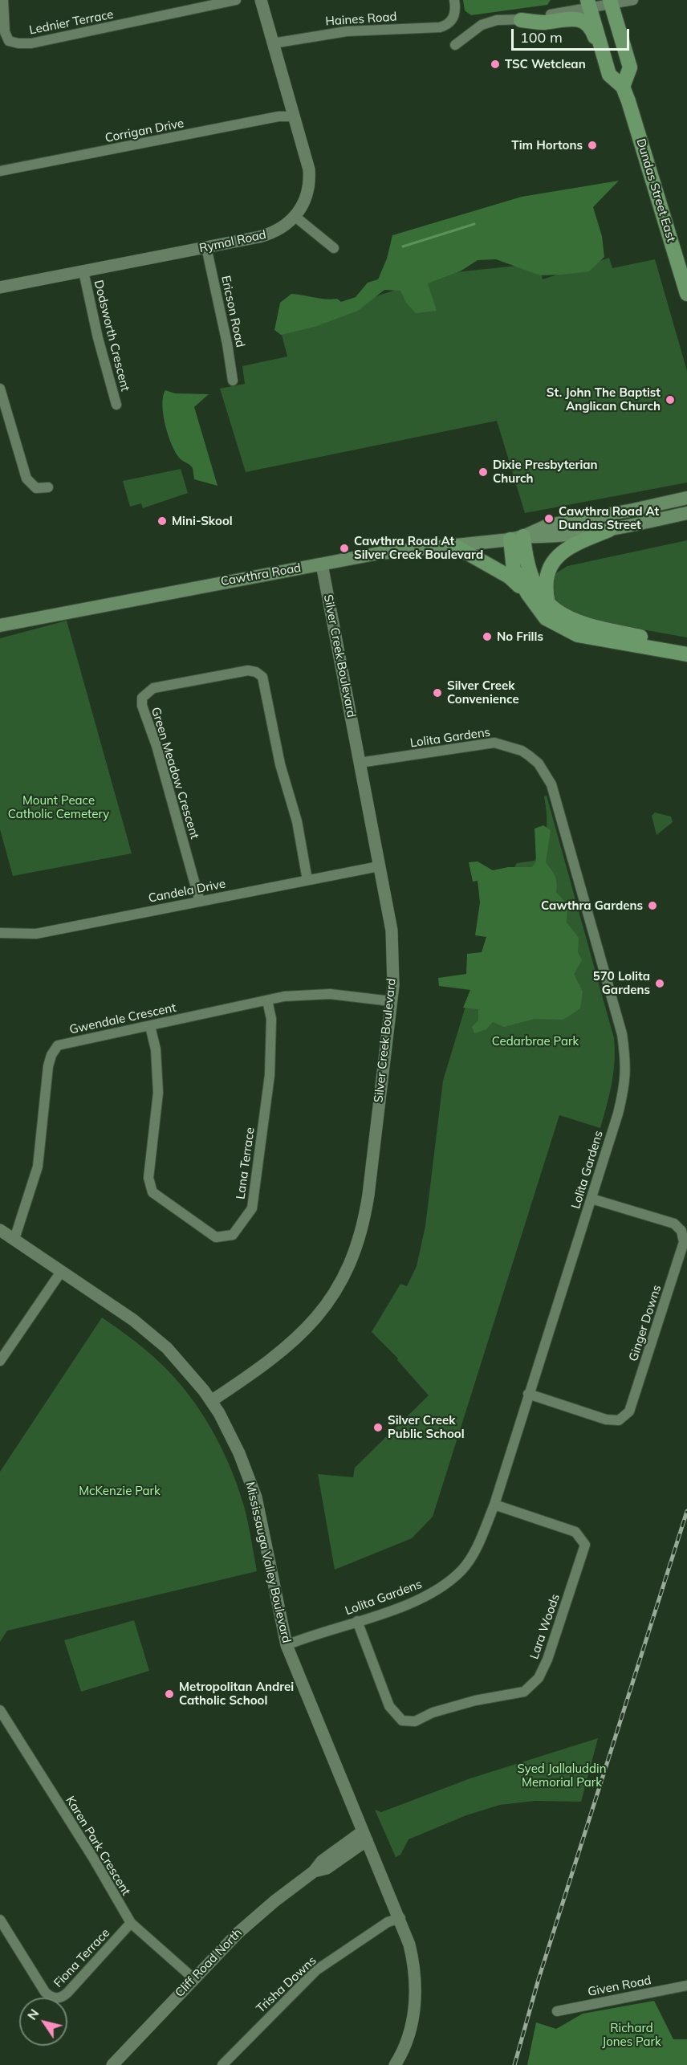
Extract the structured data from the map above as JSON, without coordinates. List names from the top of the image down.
{
  "streets": {
    "main road": ["Dundas Street East", "Cawthra Road"],
    "street": [
      "Haines Road",
      "Lednier Terrace",
      "Corrigan Drive",
      "Rymal Road",
      "Ericson Road",
      "Dodsworth Crescent",
      "Silver Creek Boulevard",
      "Lolita Gardens",
      "Green Meadow Crescent",
      "Candela Drive",
      "Gwendale Crescent",
      "Lana Terrace",
      "Ginger Downs",
      "Mississauga Valley Boulevard",
      "Lara Woods",
      "Karen Park Crescent",
      "Fiona Terrace",
      "Cliff Road North",
      "Trisha Downs",
      "Given Road"
    ]
  },
  "crossings": [
    ["Haines Road", "Rymal Road"],
    ["Corrigan Drive", "Rymal Road"],
    ["Rymal Road", "Ericson Road"],
    ["Rymal Road", "Dodsworth Crescent"],
    ["Cawthra Road", "Silver Creek Boulevard"],
    ["Silver Creek Boulevard", "Lolita Gardens"],
    ["Silver Creek Boulevard", "Candela Drive"],
    ["Silver Creek Boulevard", "Gwendale Crescent"],
    ["Silver Creek Boulevard", "Mississauga Valley Boulevard"],
    ["Lolita Gardens", "Ginger Downs"],
    ["Lolita Gardens", "Mississauga Valley Boulevard"],
    ["Lolita Gardens", "Lara Woods"],
    ["Green Meadow Crescent", "Candela Drive"],
    ["Gwendale Crescent", "Lana Terrace"],
    ["Gwendale Crescent", "Mississauga Valley Boulevard"],
    ["Mississauga Valley Boulevard", "Cliff Road North"],
    ["Mississauga Valley Boulevard", "Trisha Downs"],
    ["Karen Park Crescent", "Fiona Terrace"],
    ["Karen Park Crescent", "Cliff Road North"]
  ],
  "parks": [
    "Mount Peace Catholic Cemetery",
    "Cedarbrae Park",
    "McKenzie Park",
    "Syed Jallaluddin Memorial Park",
    "Richard Jones Park"
  ],
  "places": [
    "TSC Wetclean",
    "Tim Hortons",
    "St. John The Baptist Anglican Church",
    "Dixie Presbyterian Church",
    "Cawthra Road At Dundas Street",
    "Mini-Skool",
    "Cawthra Road At Silver Creek Boulevard",
    "No Frills",
    "Silver Creek Convenience",
    "Cawthra Gardens",
    "570 Lolita Gardens",
    "Silver Creek Public School",
    "Metropolitan Andrei Catholic School"
  ],
  "scale_bar": "100 m",
  "north": "top left"
}
